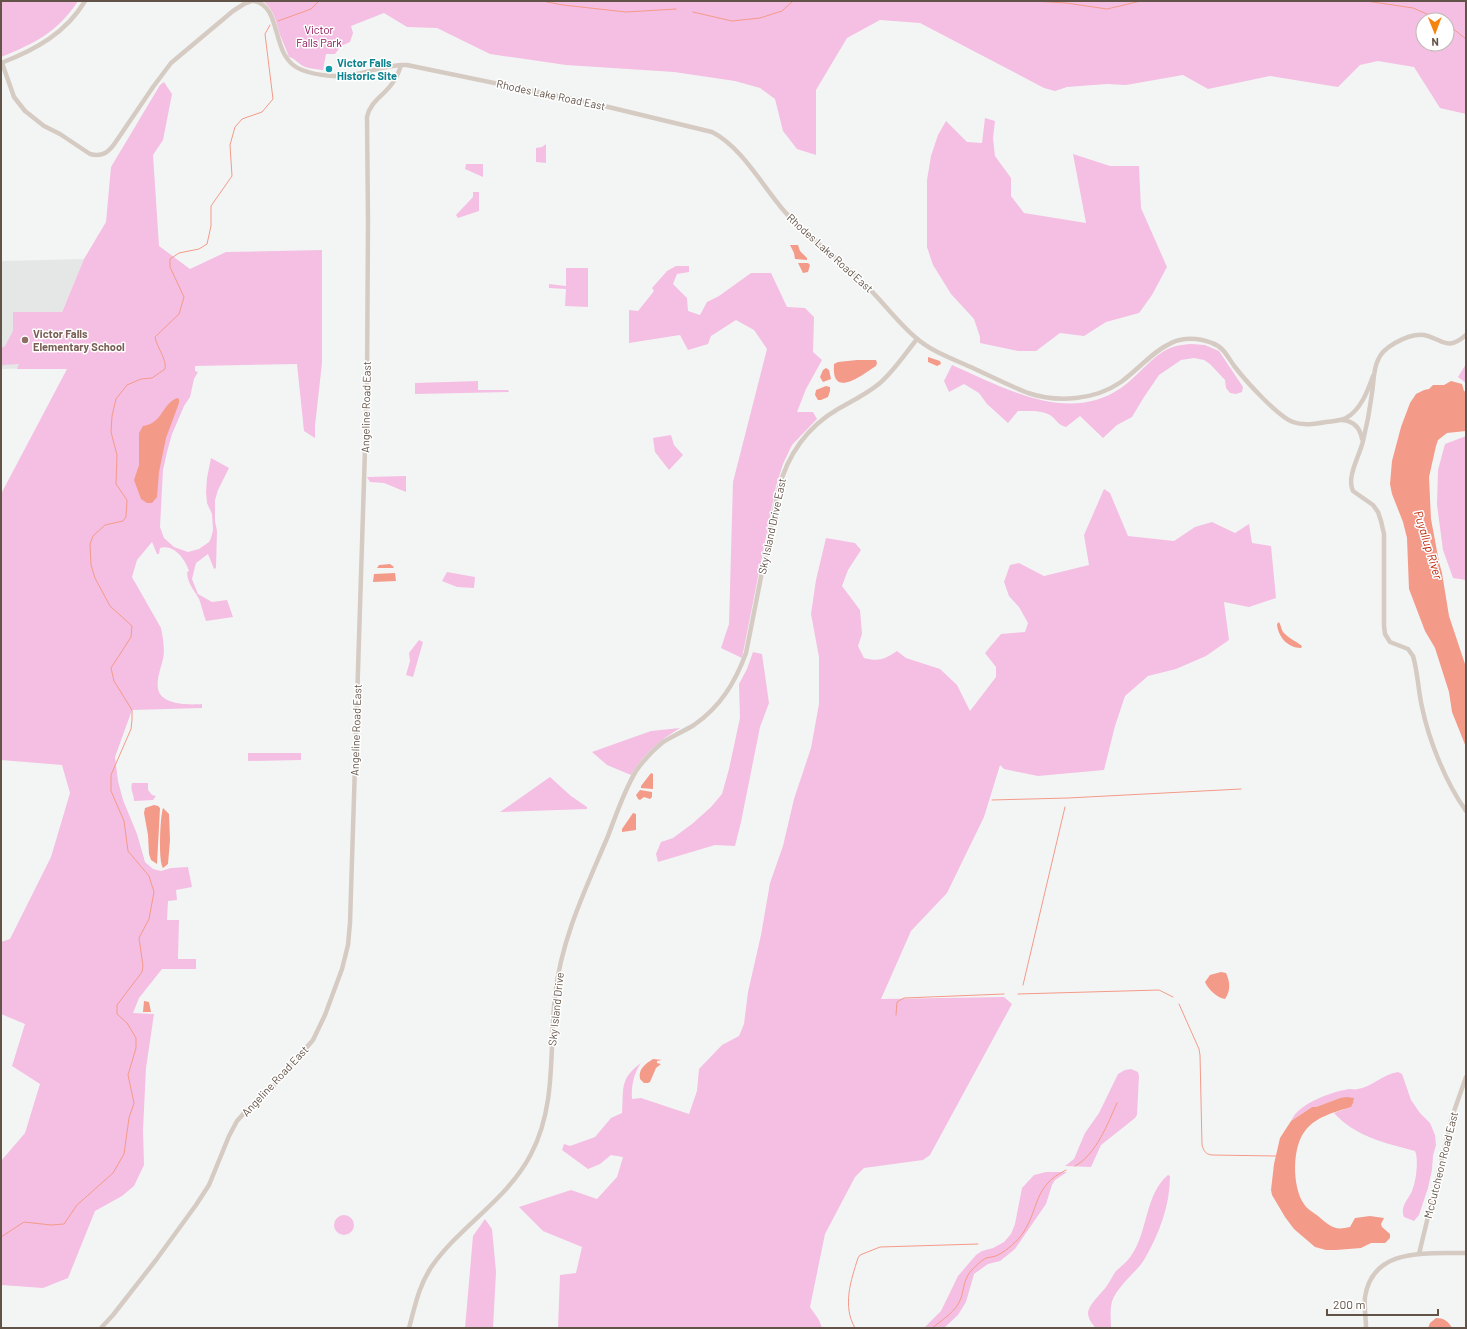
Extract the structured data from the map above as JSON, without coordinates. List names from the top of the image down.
{
  "streets": {
    "street": [
      "Rhodes Lake Road East",
      "Angeline Road East",
      "Sky Island Drive East",
      "Sky Island Drive",
      "McCutcheon Road East"
    ]
  },
  "crossings": [
    ["Rhodes Lake Road East", "Angeline Road East"],
    ["Rhodes Lake Road East", "Sky Island Drive East"],
    ["Sky Island Drive East", "Sky Island Drive"]
  ],
  "water": ["Puyallup River"],
  "parks": ["Victor Falls Park"],
  "places": ["Victor Falls Historic Site", "Victor Falls Elementary School"],
  "scale_bar": "200 m",
  "north": "bottom"
}
